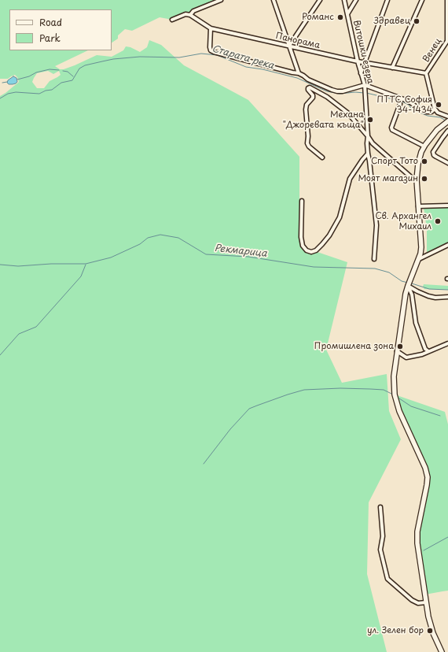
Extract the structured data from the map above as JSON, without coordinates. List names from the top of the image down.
{
  "streets": {
    "street": ["Панорама", "Венец", "Витошки езера"]
  },
  "crossings": [
    ["Панорама", "Венец"],
    ["Панорама", "Витошки езера"]
  ],
  "water": ["Старата река", "Рекмарица"],
  "places": [
    "Романс",
    "Здравец",
    "ПТТС София 34-1434",
    "Механа \"Джоревата къща\"",
    "Спорт Тото",
    "Моят магазин",
    "Св. Архангел Михаил",
    "Промишлена зона",
    "ул. Зелен бор"
  ],
  "legend": ["Road", "Park"]
}
